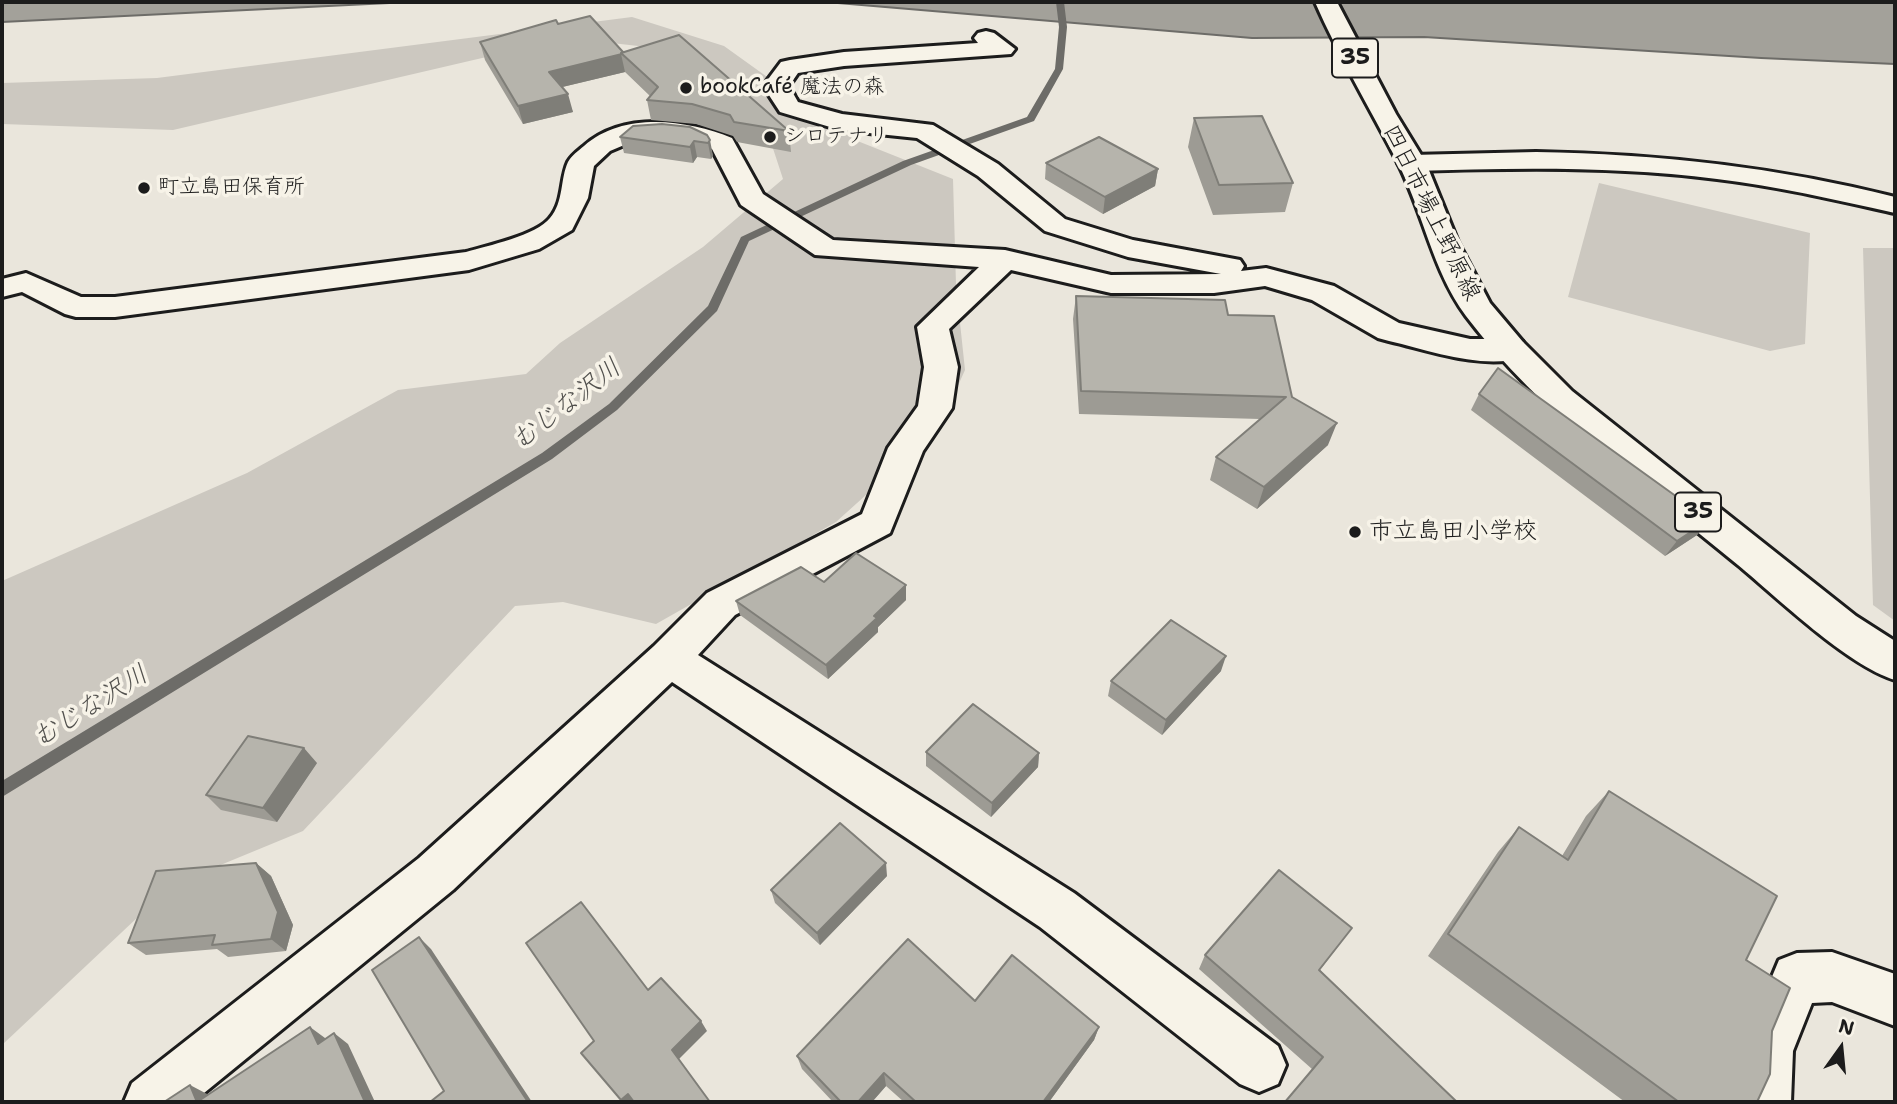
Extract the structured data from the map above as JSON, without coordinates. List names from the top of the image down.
{
  "streets": {
    "street": ["35", "四日市場上野原線"]
  },
  "water": ["むじな沢川"],
  "places": [
    "bookCafé 魔法の森",
    "シロテナリ",
    "町立島田保育所",
    "市立島田小学校"
  ],
  "north": "top"
}
